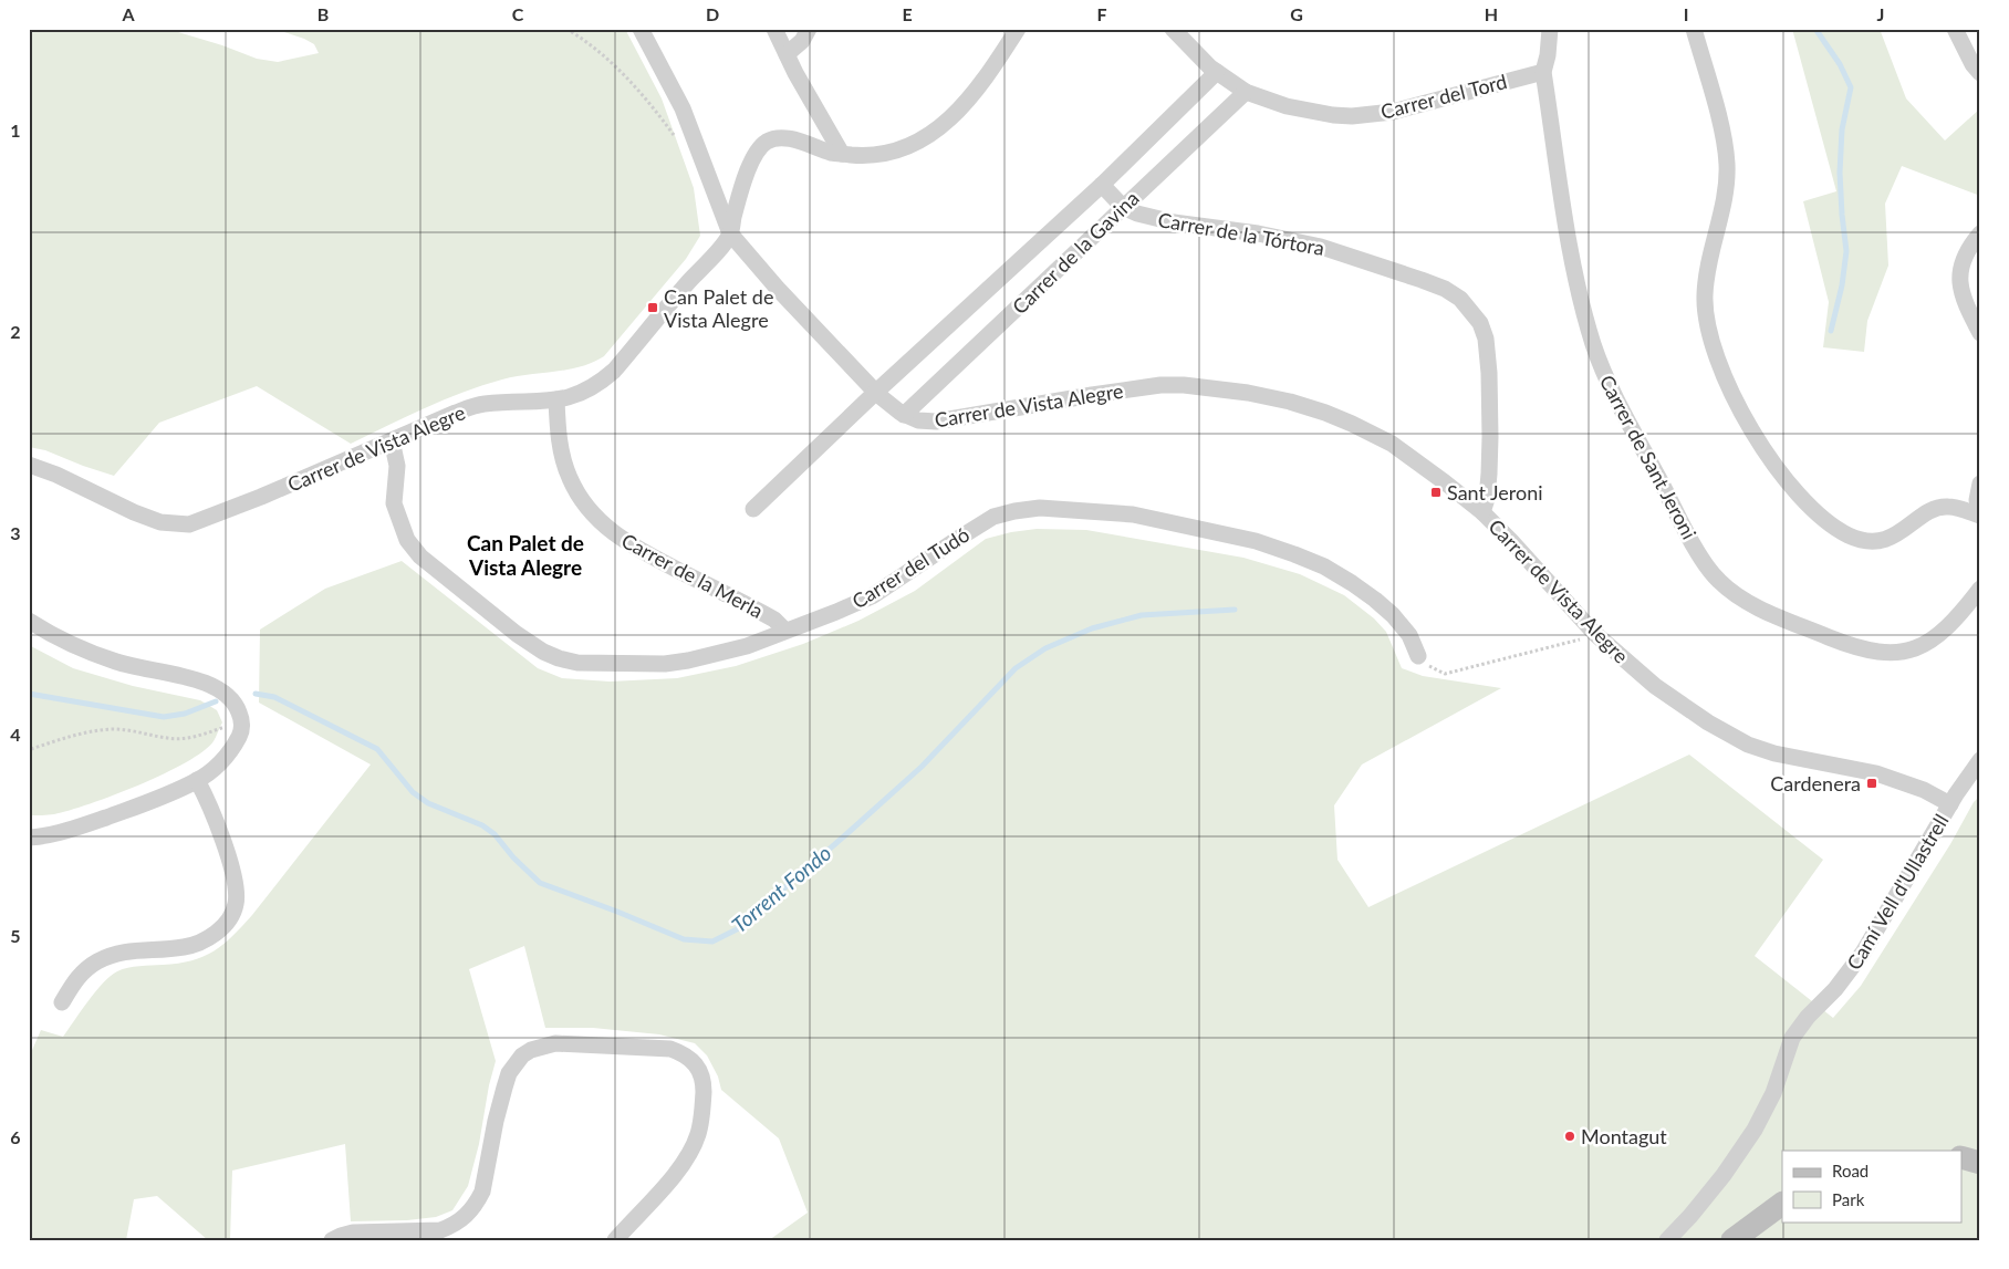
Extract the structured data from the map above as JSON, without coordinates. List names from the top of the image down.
{
  "streets": {
    "street": [
      "Carrer del Tord",
      "Carrer de la Tórtora",
      "Carrer de la Gavina",
      "Carrer de Vista Alegre",
      "Carrer de Sant Jeroni",
      "Carrer del Tudó",
      "Carrer de la Merla",
      "Camí Vell d'Ullastrell"
    ]
  },
  "crossings": [
    ["Carrer del Tord", "Carrer de la Gavina"],
    ["Carrer del Tord", "Carrer de Sant Jeroni"],
    ["Carrer de la Tórtora", "Carrer de la Gavina"],
    ["Carrer de la Tórtora", "Carrer de Vista Alegre"],
    ["Carrer de la Gavina", "Carrer de Vista Alegre"],
    ["Carrer de Vista Alegre", "Carrer del Tudó"],
    ["Carrer de Vista Alegre", "Carrer de la Merla"],
    ["Carrer de Vista Alegre", "Camí Vell d'Ullastrell"],
    ["Carrer del Tudó", "Carrer de la Merla"]
  ],
  "districts": ["Can Palet de Vista Alegre"],
  "water": ["Torrent Fondo"],
  "places": {
    "transit": ["Can Palet de Vista Alegre", "Sant Jeroni", "Cardenera"],
    "other": ["Montagut"]
  },
  "legend": ["Road", "Park"],
  "grid": {
    "columns": [
      "A",
      "B",
      "C",
      "D",
      "E",
      "F",
      "G",
      "H",
      "I",
      "J"
    ],
    "rows": [
      "1",
      "2",
      "3",
      "4",
      "5",
      "6"
    ]
  }
}
